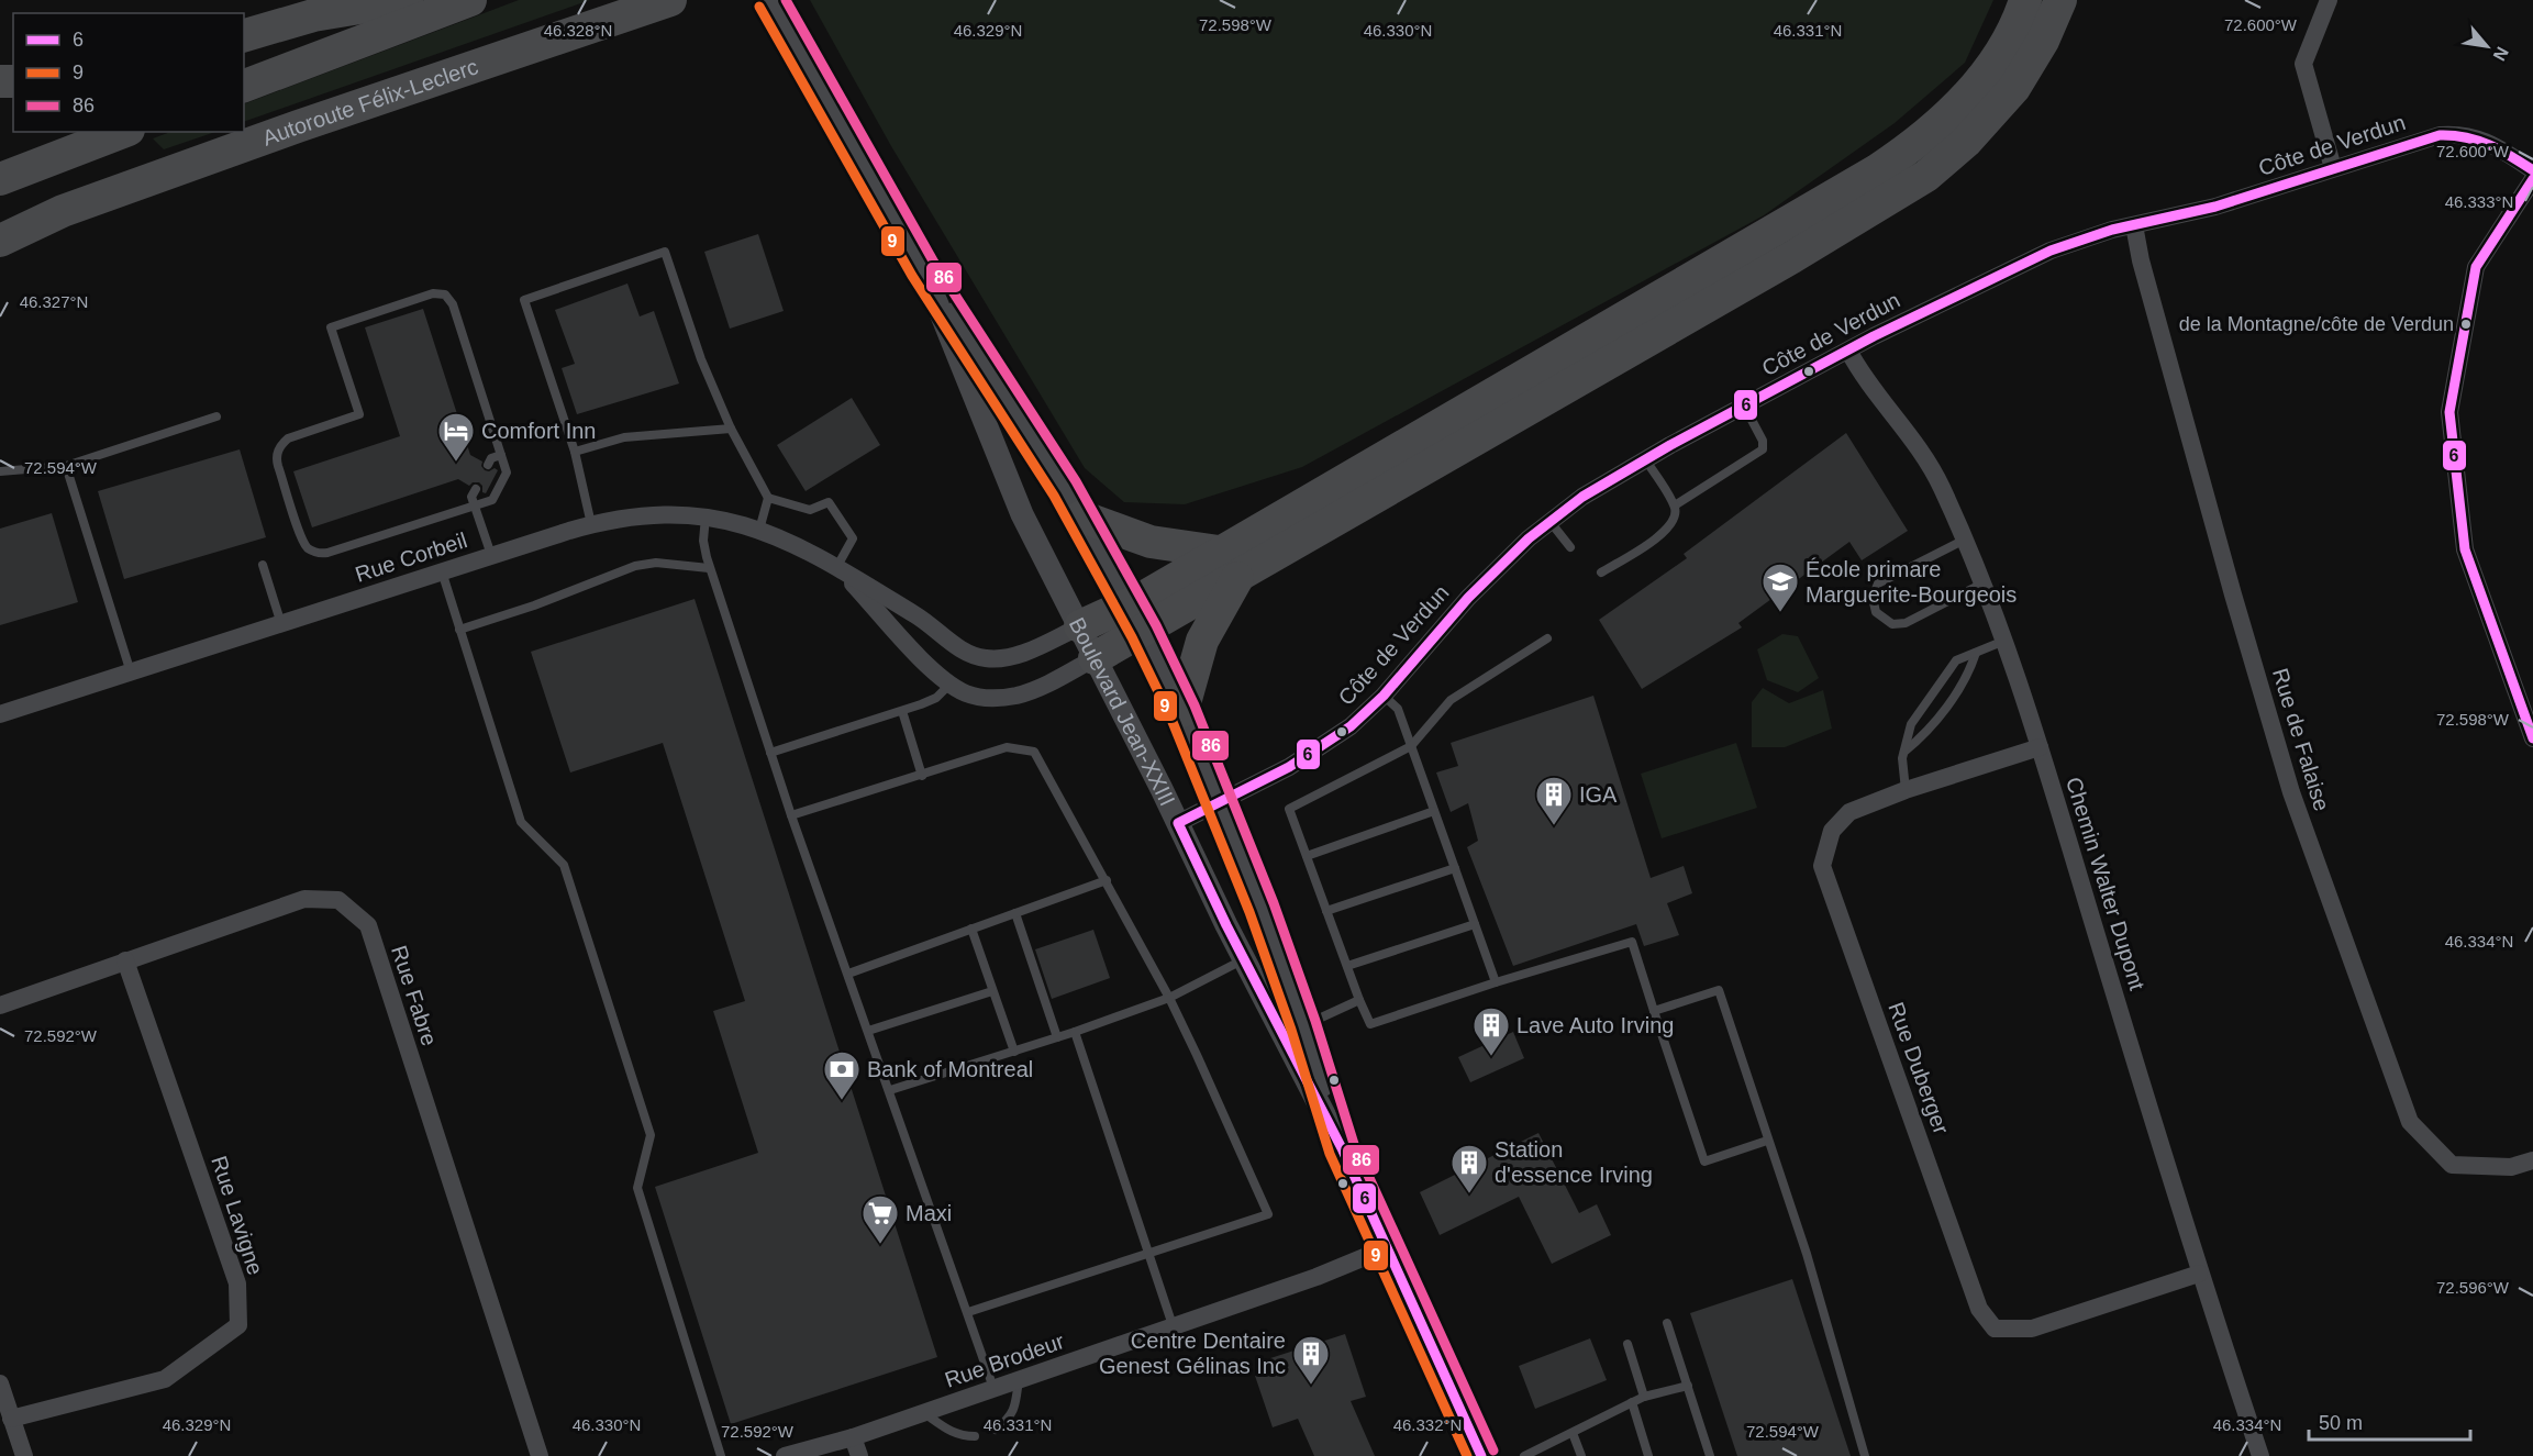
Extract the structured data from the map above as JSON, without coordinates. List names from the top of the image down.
{
  "streets": {
    "highway": ["Autoroute Félix-Leclerc"],
    "street": [
      "Côte de Verdun",
      "Rue Corbeil",
      "Boulevard Jean-XXIII",
      "Rue de Falaise",
      "Chemin Walter Dupont",
      "Rue Fabre",
      "Rue Duberger",
      "Rue Lavigne",
      "Rue Brodeur"
    ]
  },
  "crossings": [
    ["Côte de Verdun", "Boulevard Jean-XXIII"],
    ["Côte de Verdun", "Rue de Falaise"],
    ["Côte de Verdun", "Chemin Walter Dupont"],
    ["Rue Corbeil", "Boulevard Jean-XXIII"],
    ["Boulevard Jean-XXIII", "Rue Brodeur"],
    ["Chemin Walter Dupont", "Rue Duberger"],
    ["Rue Fabre", "Rue Lavigne"]
  ],
  "places": {
    "other": ["de la Montagne/côte de Verdun"],
    "hotel": ["Comfort Inn"],
    "school or university": ["École primare Marguerite-Bourgeois"],
    "building": [
      "IGA",
      "Lave Auto Irving",
      "Station d'essence Irving",
      "Centre Dentaire Genest Gélinas Inc"
    ],
    "bank": ["Bank of Montreal"],
    "supermarket": ["Maxi"]
  },
  "lines": ["transit line 86", "transit line 9", "transit line 6"],
  "legend": ["6", "9", "86"],
  "scale_bar": "50 m",
  "north": "bottom right",
  "coordinates": [
    "72.600°W",
    "72.598°W",
    "46.328°N",
    "46.329°N",
    "46.330°N",
    "46.331°N",
    "46.333°N",
    "46.327°N",
    "72.594°W",
    "46.334°N",
    "72.592°W",
    "72.596°W",
    "46.332°N"
  ]
}
